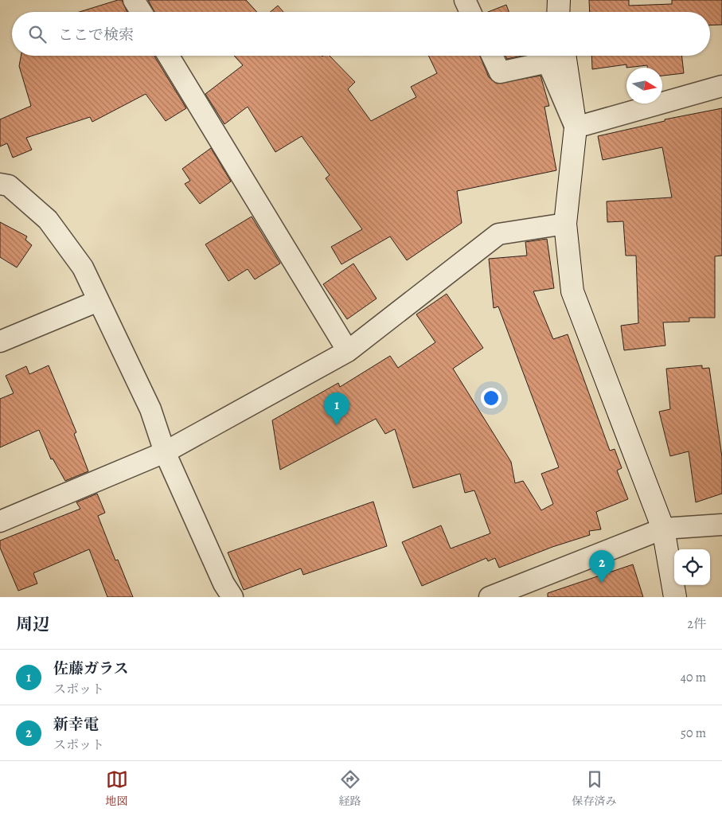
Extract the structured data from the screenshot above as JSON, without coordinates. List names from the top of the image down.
{
  "north": "right",
  "page": {
    "search": "ここで検索",
    "pins": ["1", "2"],
    "heading": ["周辺", "2件"],
    "list": [
      {
        "mark": "1",
        "name": "佐藤ガラス",
        "note": "スポット",
        "value": "40 m"
      },
      {
        "mark": "2",
        "name": "新幸電",
        "note": "スポット",
        "value": "50 m"
      }
    ],
    "nav": ["地図", "経路", "保存済み"]
  }
}
